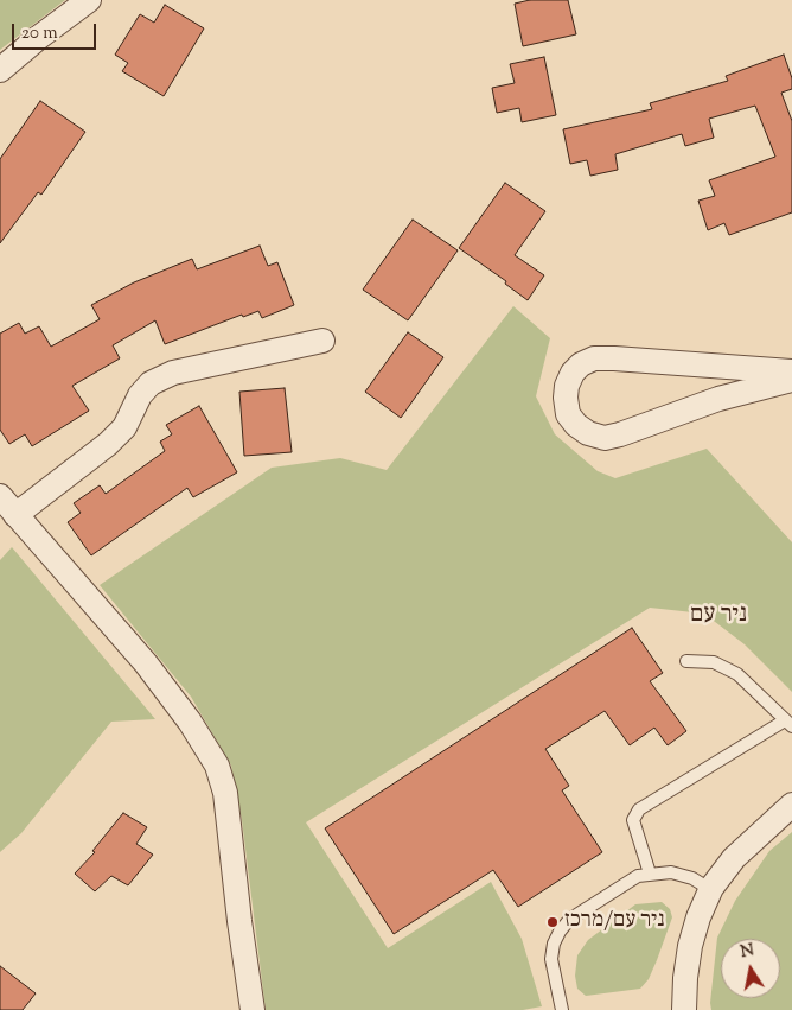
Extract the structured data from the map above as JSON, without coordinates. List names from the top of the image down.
{
  "districts": ["ניר עם"],
  "places": ["ניר עם/מרכז"],
  "scale_bar": "20 m",
  "north": "top"
}
